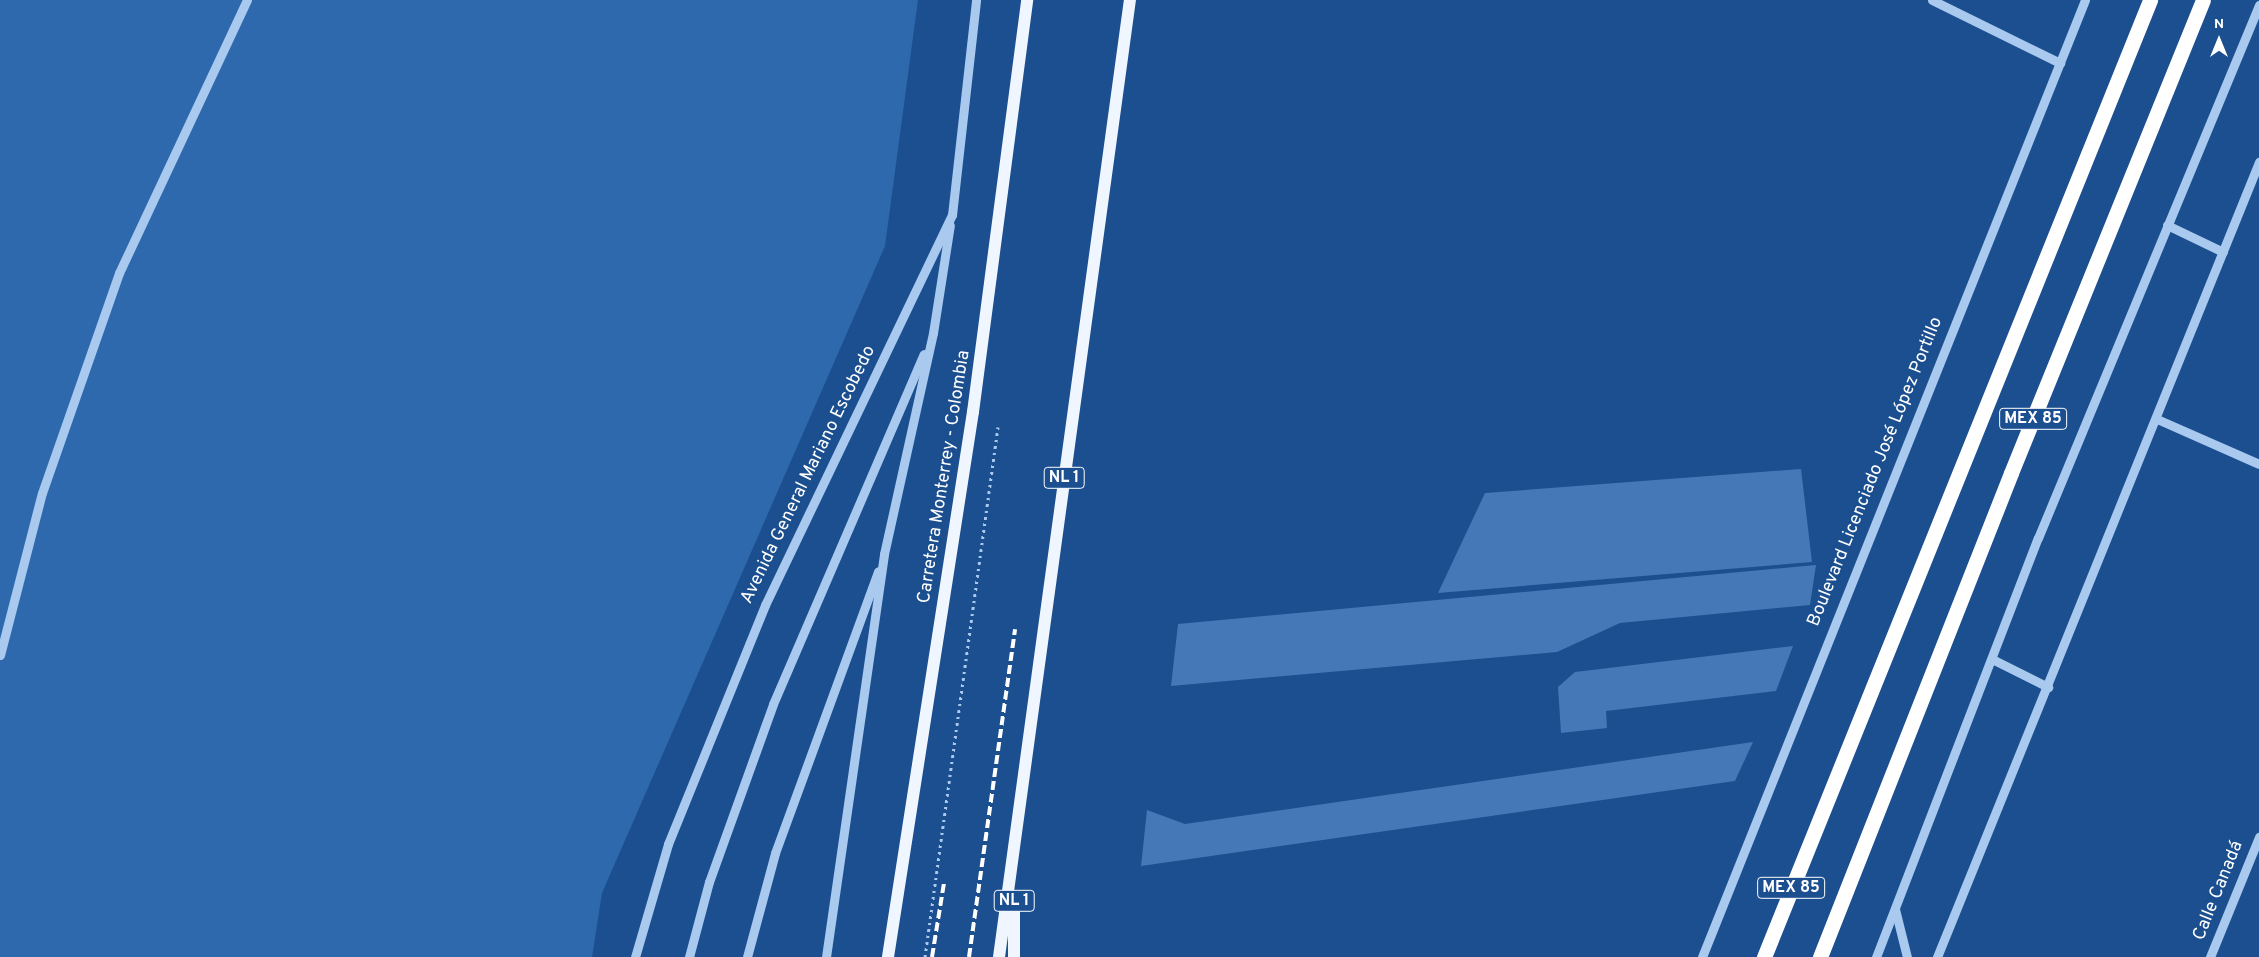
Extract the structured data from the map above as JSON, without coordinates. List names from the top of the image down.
{
  "streets": {
    "highway": ["MEX 85"],
    "main road": ["Carretera Monterrey - Colombia", "NL 1"],
    "street": ["Boulevard Licenciado José López Portillo", "Avenida General Mariano Escobedo", "Calle Canadá"]
  },
  "north": "top"
}
